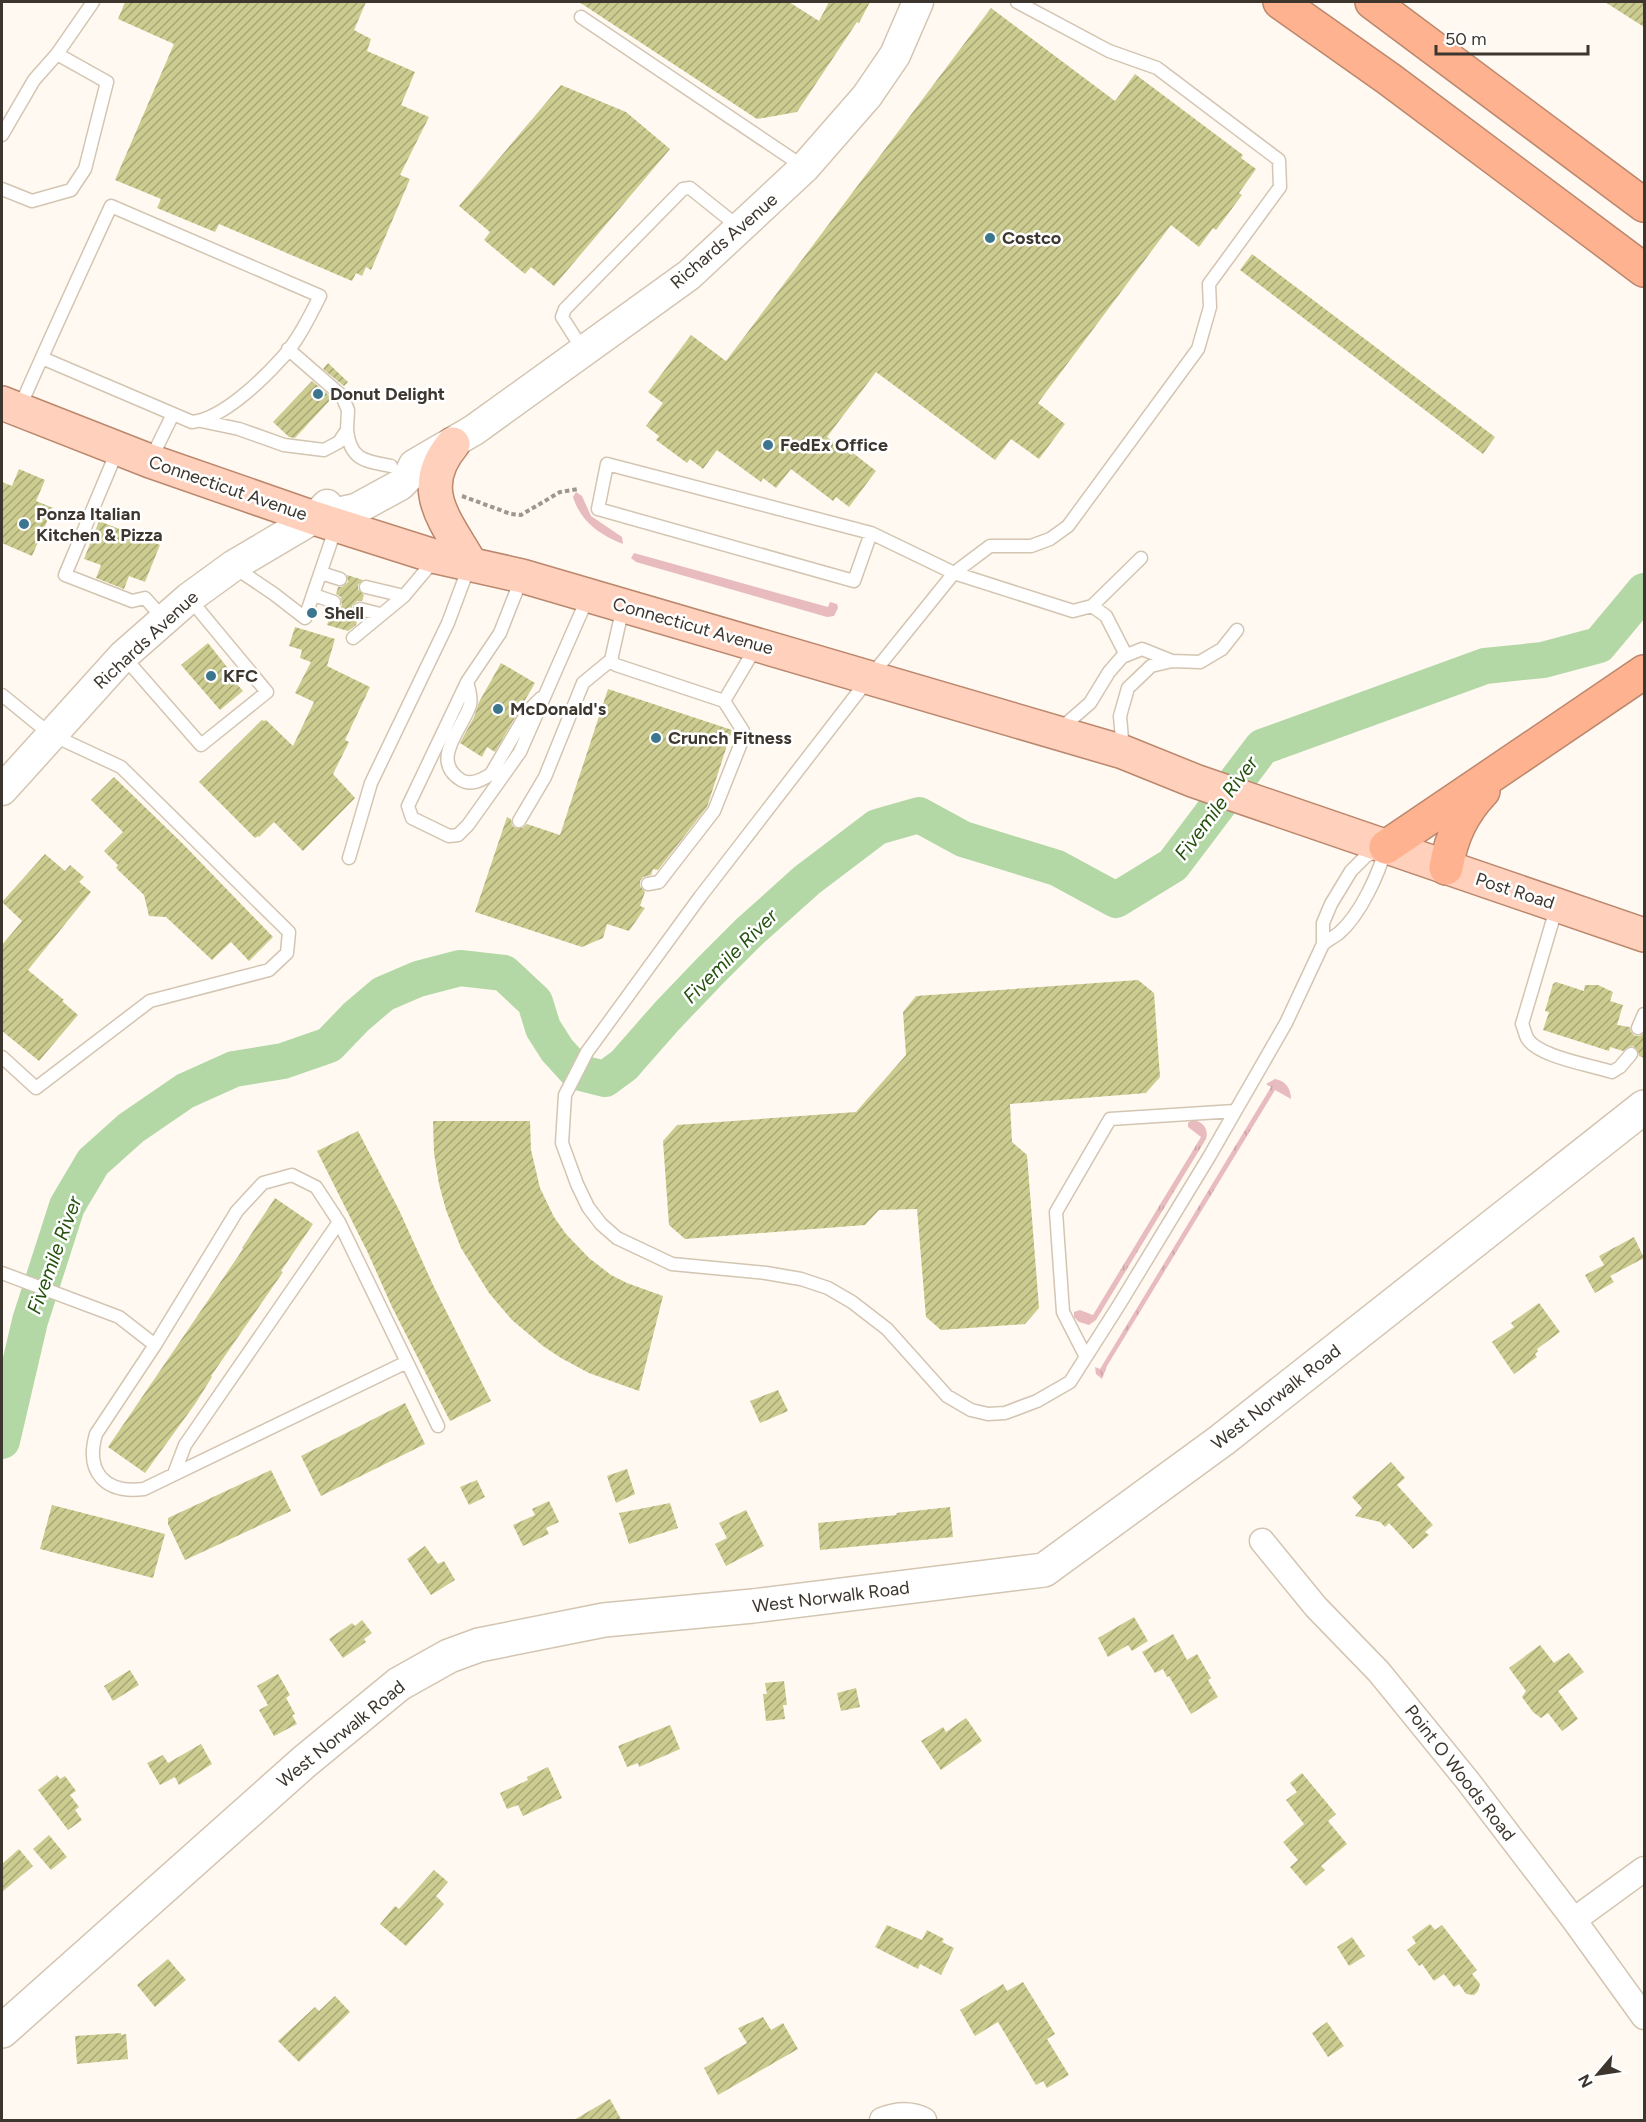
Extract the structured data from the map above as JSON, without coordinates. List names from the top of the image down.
{
  "streets": {
    "main road": ["Connecticut Avenue", "Post Road", "West Norwalk Road"],
    "street": ["Richards Avenue", "Point O Woods Road"]
  },
  "crossings": [
    ["Richards Avenue", "Connecticut Avenue"],
    ["Connecticut Avenue", "Post Road"]
  ],
  "water": ["Fivemile River"],
  "places": [
    "Costco",
    "Donut Delight",
    "FedEx Office",
    "Ponza Italian Kitchen & Pizza",
    "Shell",
    "KFC",
    "McDonald's",
    "Crunch Fitness"
  ],
  "scale_bar": "50 m",
  "north": "bottom left"
}
